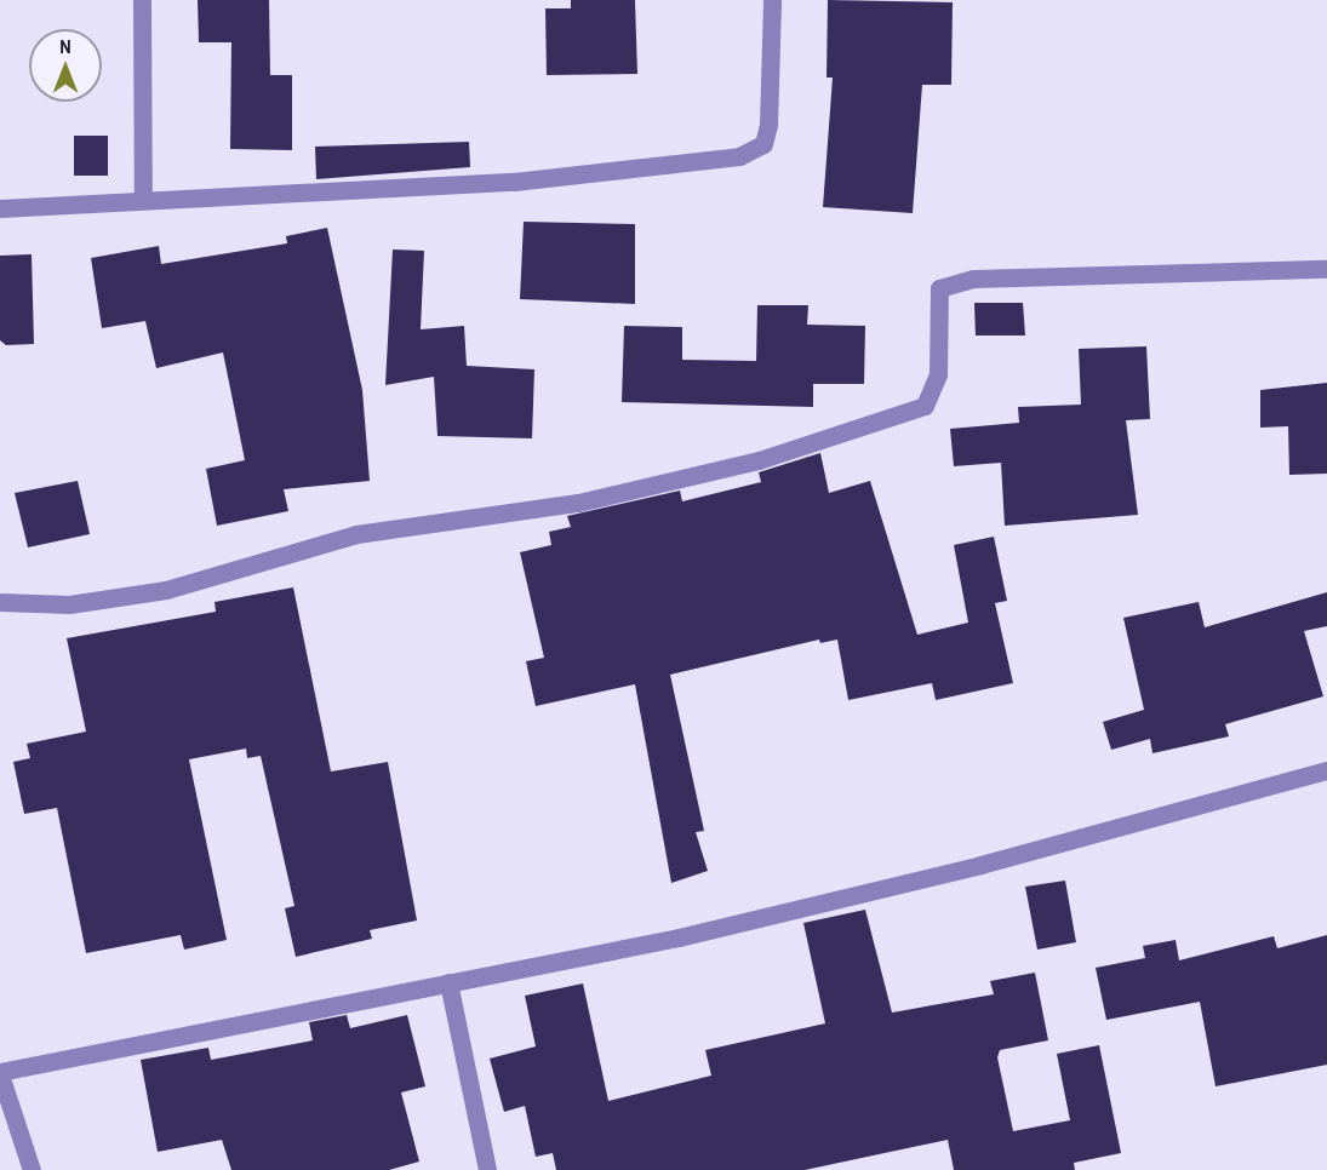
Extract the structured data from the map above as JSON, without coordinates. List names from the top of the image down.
{
  "north": "top"
}
